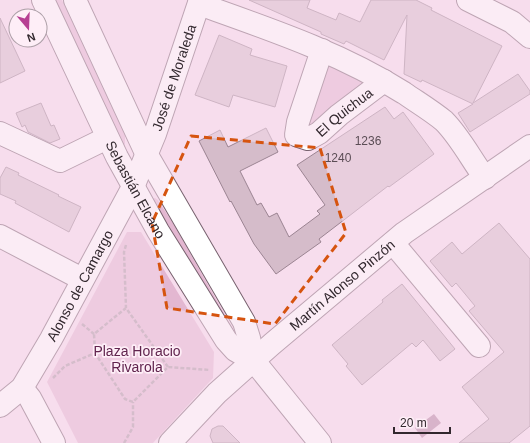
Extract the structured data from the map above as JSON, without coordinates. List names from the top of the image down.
{
  "streets": {
    "street": [
      "José de Moraleda",
      "El Quichua",
      "Sebastián Elcano",
      "Alonso de Camargo",
      "Martín Alonso Pinzón"
    ]
  },
  "crossings": [
    ["José de Moraleda", "El Quichua"],
    ["José de Moraleda", "Sebastián Elcano"],
    ["José de Moraleda", "Alonso de Camargo"],
    ["El Quichua", "Martín Alonso Pinzón"],
    ["Sebastián Elcano", "Alonso de Camargo"],
    ["Sebastián Elcano", "Martín Alonso Pinzón"]
  ],
  "parks": ["Plaza Horacio Rivarola"],
  "house_numbers": ["1236", "1240"],
  "scale_bar": "20 m",
  "north": "bottom"
}
